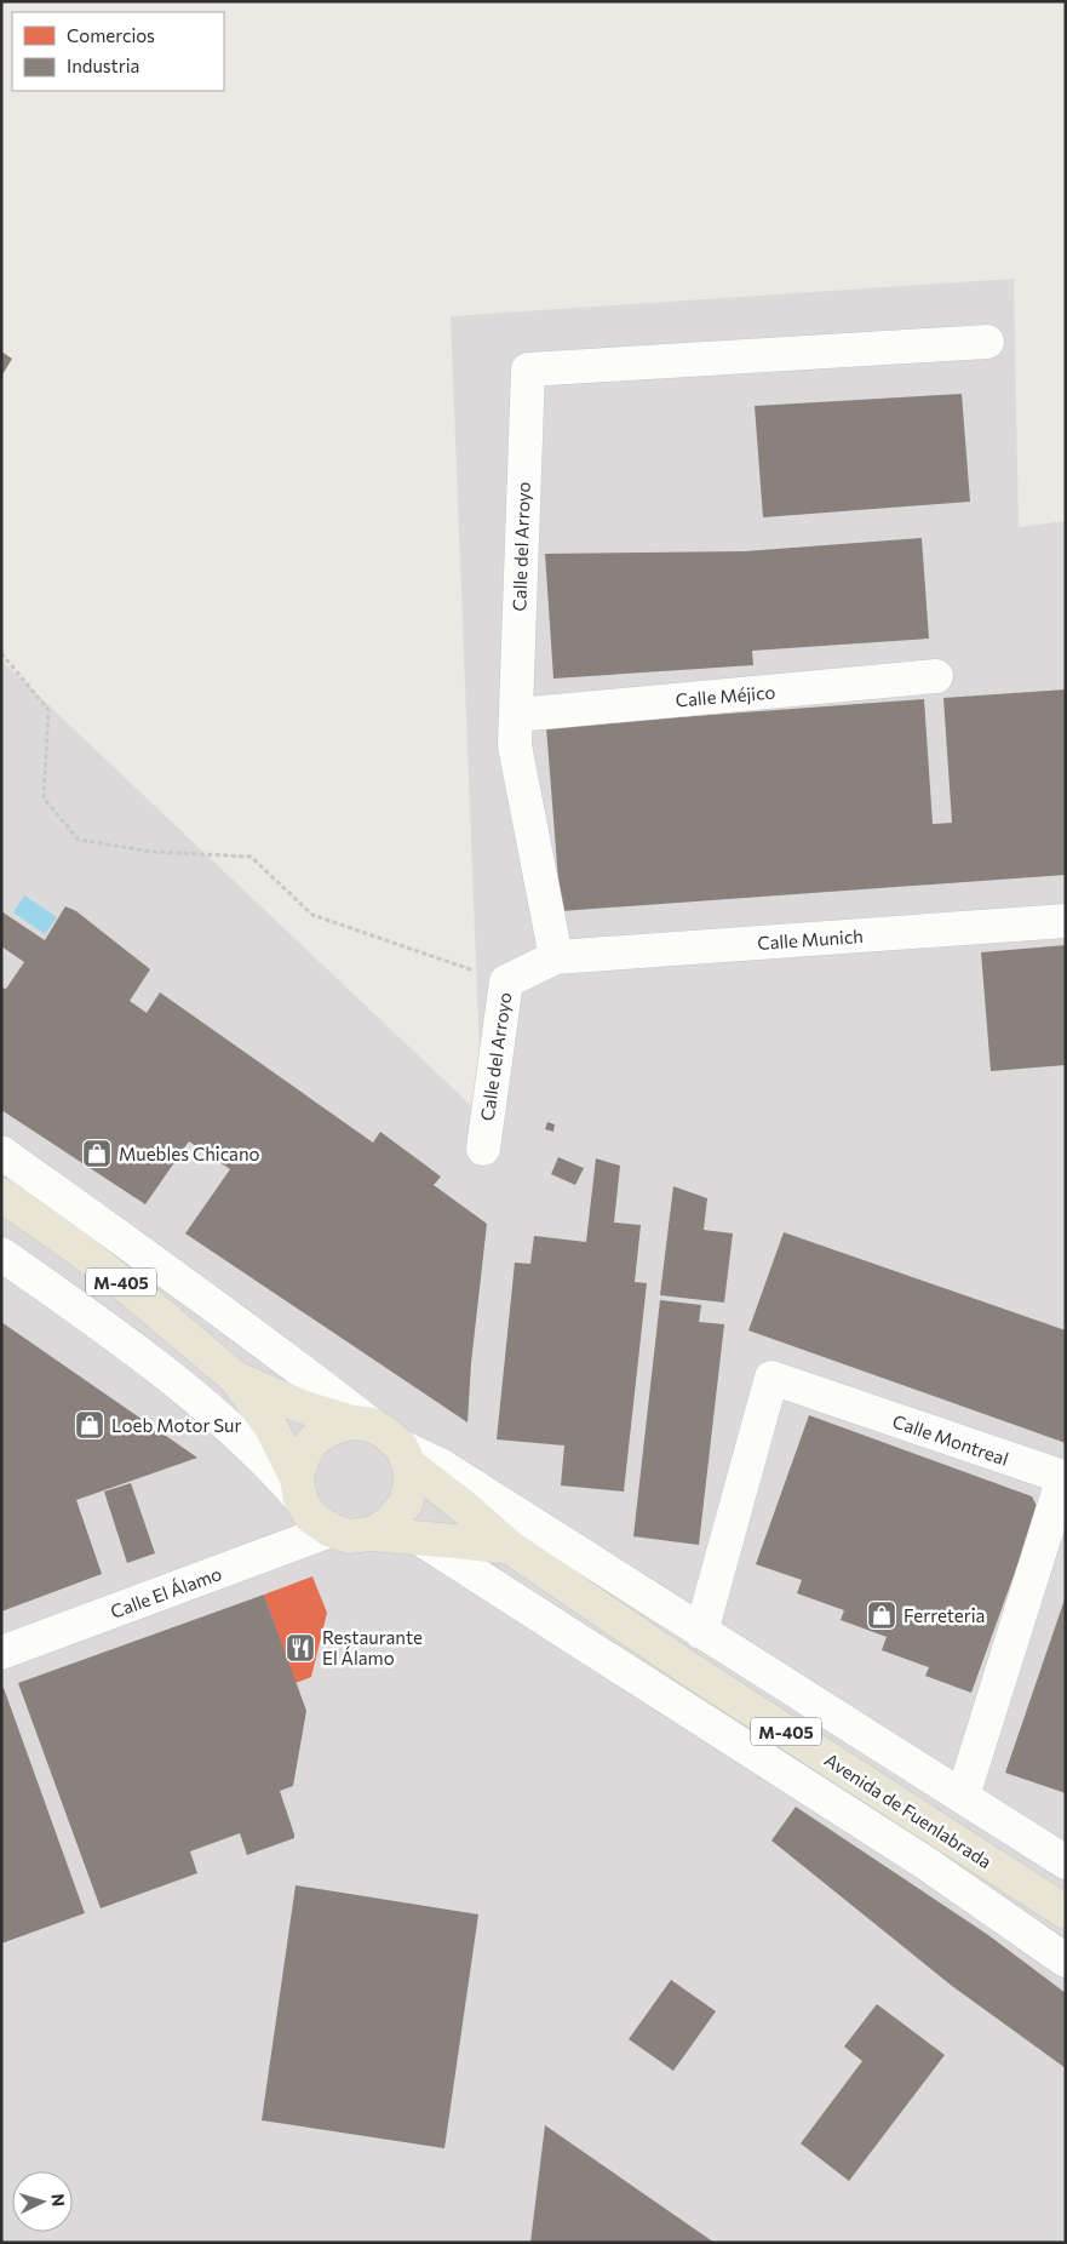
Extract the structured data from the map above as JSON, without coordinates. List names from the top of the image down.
{
  "streets": {
    "main road": ["M-405", "Avenida de Fuenlabrada"],
    "street": [
      "Calle del Arroyo",
      "Calle Méjico",
      "Calle Munich",
      "Calle Montreal",
      "Calle El Álamo"
    ]
  },
  "crossings": [
    ["Calle del Arroyo", "Calle Méjico"],
    ["Calle del Arroyo", "Calle Munich"],
    ["M-405", "Calle El Álamo"],
    ["M-405", "Avenida de Fuenlabrada"],
    ["Calle El Álamo", "Avenida de Fuenlabrada"]
  ],
  "places": {
    "shop": ["Muebles Chicano", "Loeb Motor Sur", "Ferreteria"],
    "restaurant": ["Restaurante El Álamo"]
  },
  "legend": ["Comercios", "Industria"],
  "north": "right"
}
